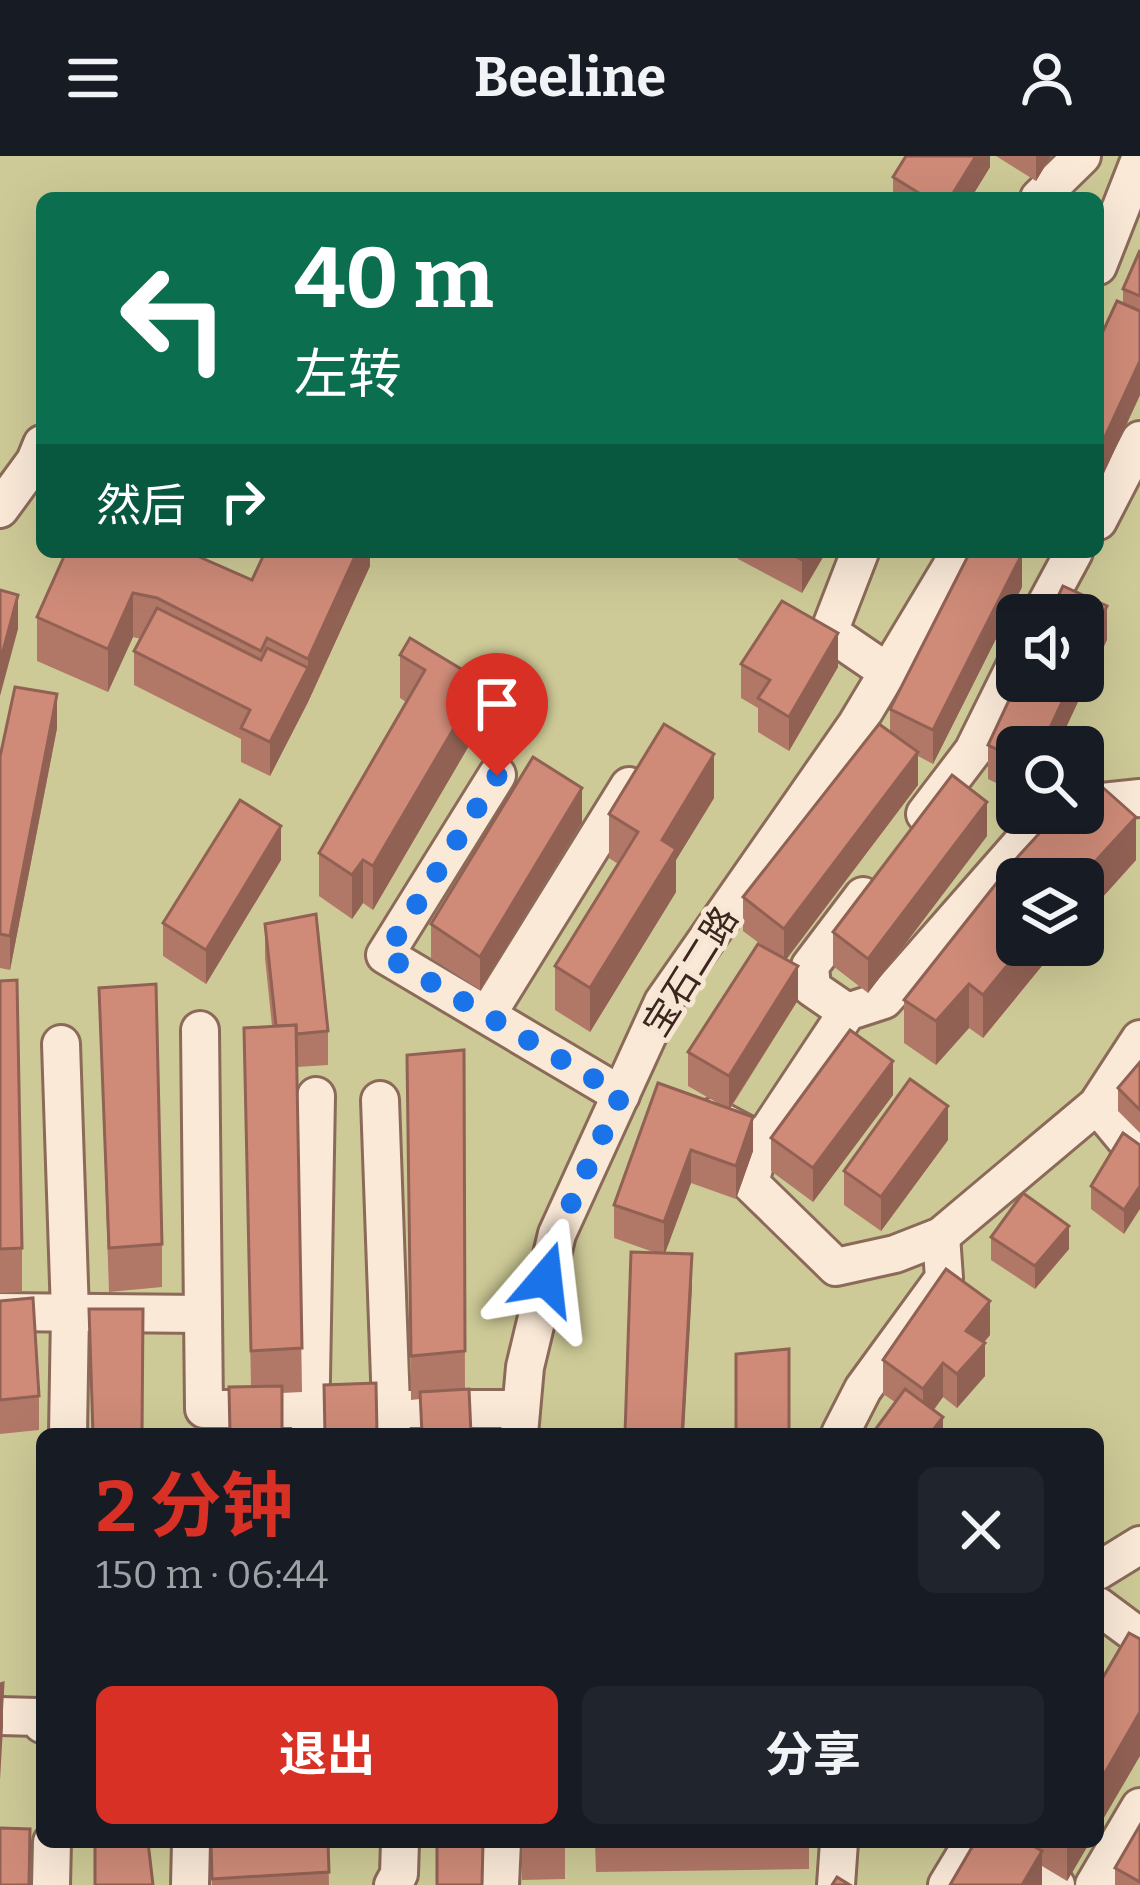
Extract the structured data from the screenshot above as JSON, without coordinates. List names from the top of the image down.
{
  "streets": {
    "street": ["宝石二路"]
  },
  "page": {
    "header": "Beeline",
    "turn": ["40 m", "左转"],
    "then": "然后",
    "heading": ["2 分钟", "150 m · 06:44"],
    "buttons": ["退出", "分享"]
  }
}
